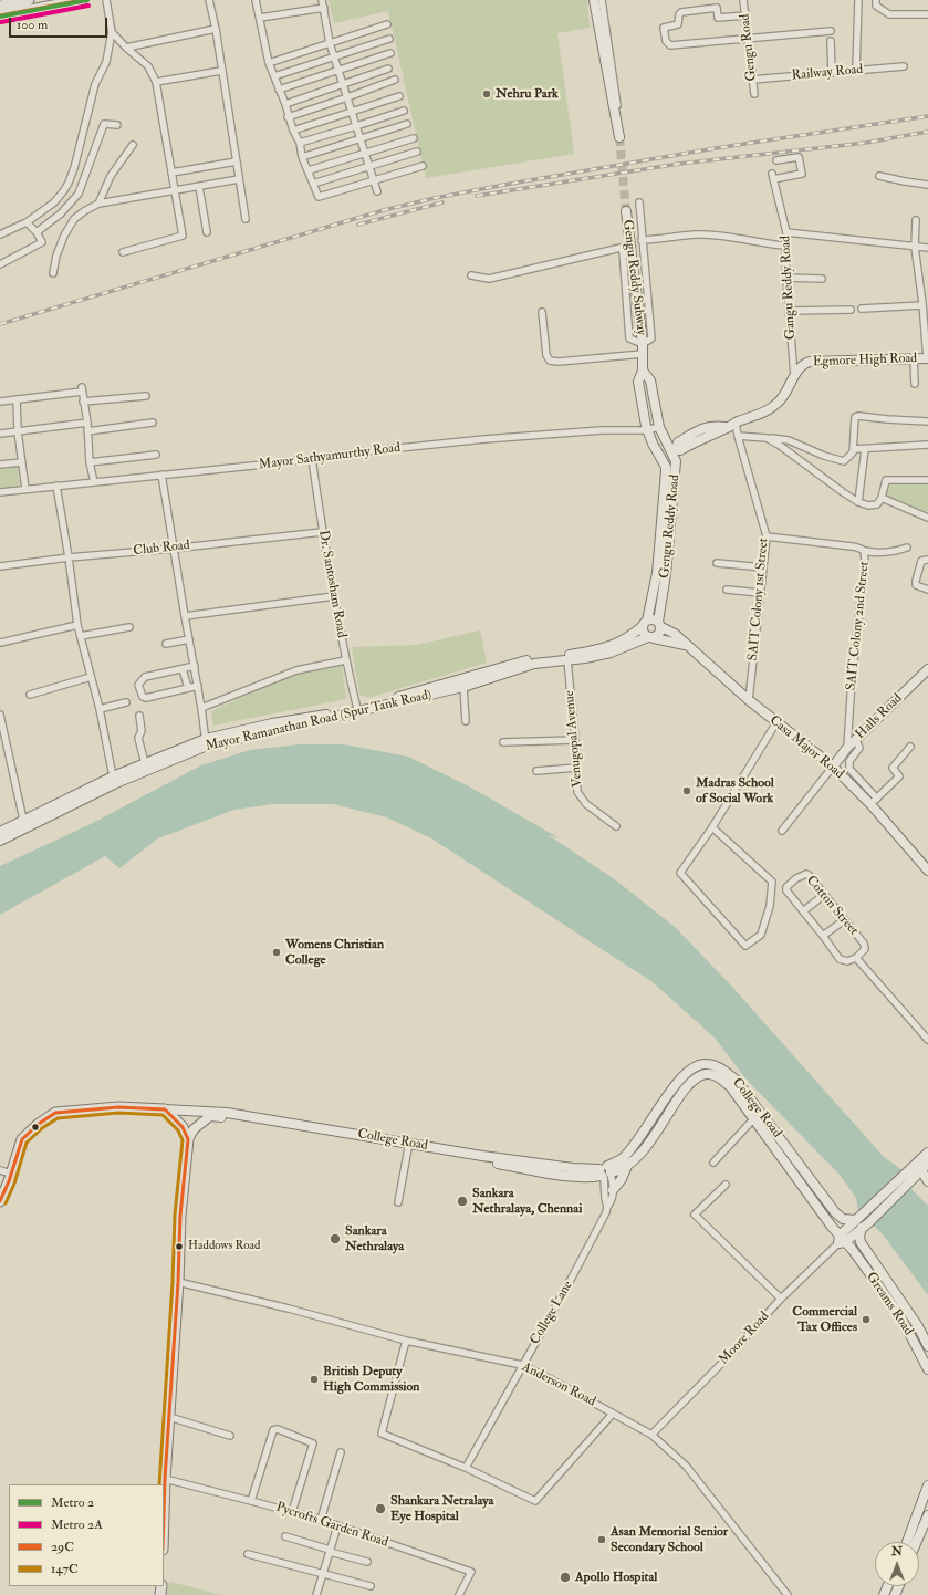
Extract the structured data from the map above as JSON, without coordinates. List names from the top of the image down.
{
  "streets": {
    "main road": [
      "Gengu Reddy Subway",
      "Egmore High Road",
      "Gengu Reddy Road",
      "Halls Road",
      "Mayor Ramanathan Road (Spur Tank Road)",
      "Casa Major Road",
      "College Road",
      "Greams Road"
    ],
    "street": [
      "Gengu Road",
      "Railway Road",
      "Gangu Reddy Road",
      "Mayor Sathyamurthy Road",
      "Club Road",
      "Dr. Santosham Road",
      "SAIT Colony 1st Street",
      "SAIT Colony 2nd Street",
      "Venugopal Avenue",
      "Cotton Street",
      "College Lane",
      "Moore Road",
      "Anderson Road",
      "Pycrofts Garden Road"
    ]
  },
  "crossings": [
    ["Gengu Road", "Railway Road"],
    ["Gengu Reddy Subway", "Gengu Reddy Road"],
    ["Gangu Reddy Road", "Egmore High Road"],
    ["Egmore High Road", "SAIT Colony 1st Street"],
    ["Mayor Sathyamurthy Road", "Gengu Reddy Road"],
    ["Mayor Sathyamurthy Road", "Dr. Santosham Road"],
    ["Gengu Reddy Road", "Mayor Ramanathan Road (Spur Tank Road)"],
    ["Gengu Reddy Road", "Casa Major Road"],
    ["Club Road", "Dr. Santosham Road"],
    ["Dr. Santosham Road", "Mayor Ramanathan Road (Spur Tank Road)"],
    ["SAIT Colony 1st Street", "SAIT Colony 2nd Street"],
    ["SAIT Colony 1st Street", "Casa Major Road"],
    ["SAIT Colony 2nd Street", "Halls Road"],
    ["Halls Road", "Casa Major Road"],
    ["Mayor Ramanathan Road (Spur Tank Road)", "Venugopal Avenue"],
    ["Mayor Ramanathan Road (Spur Tank Road)", "Casa Major Road"],
    ["College Road", "Greams Road"],
    ["College Road", "Moore Road"],
    ["Greams Road", "Moore Road"],
    ["College Lane", "Anderson Road"],
    ["Moore Road", "Anderson Road"]
  ],
  "places": [
    "Nehru Park",
    "Madras School of Social Work",
    "Womens Christian College",
    "Sankara Nethralaya, Chennai",
    "Sankara Nethralaya",
    "Haddows Road",
    "Commercial Tax Offices",
    "British Deputy High Commission",
    "Shankara Netralaya Eye Hospital",
    "Asan Memorial Senior Secondary School",
    "Apollo Hospital"
  ],
  "lines": [
    "metro line 2",
    "transit line 29C",
    "metro line 2A",
    "transit line 147C"
  ],
  "legend": [
    "Metro 2",
    "Metro 2A",
    "29C",
    "147C"
  ],
  "scale_bar": "100 m",
  "north": "top"
}
